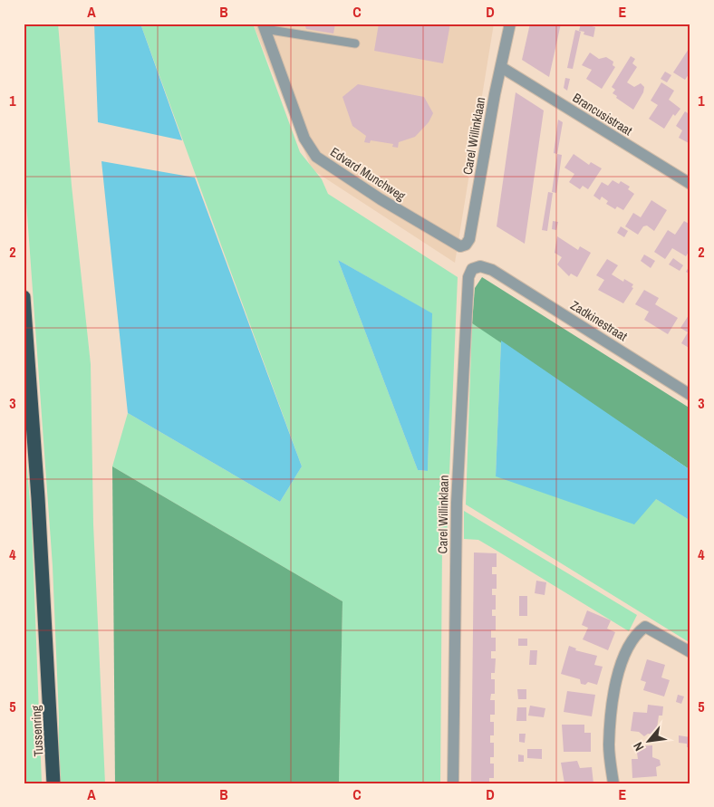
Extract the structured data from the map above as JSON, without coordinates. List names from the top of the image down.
{
  "streets": {
    "highway": ["Tussenring"],
    "street": [
      "Brancusistraat",
      "Carel Willinklaan",
      "Edvard Munchweg",
      "Zadkinestraat"
    ]
  },
  "crossings": [
    ["Brancusistraat", "Carel Willinklaan"],
    ["Carel Willinklaan", "Edvard Munchweg"],
    ["Carel Willinklaan", "Zadkinestraat"]
  ],
  "north": "bottom left",
  "grid": {
    "columns": [
      "A",
      "B",
      "C",
      "D",
      "E"
    ],
    "rows": [
      "1",
      "2",
      "3",
      "4",
      "5"
    ]
  }
}
